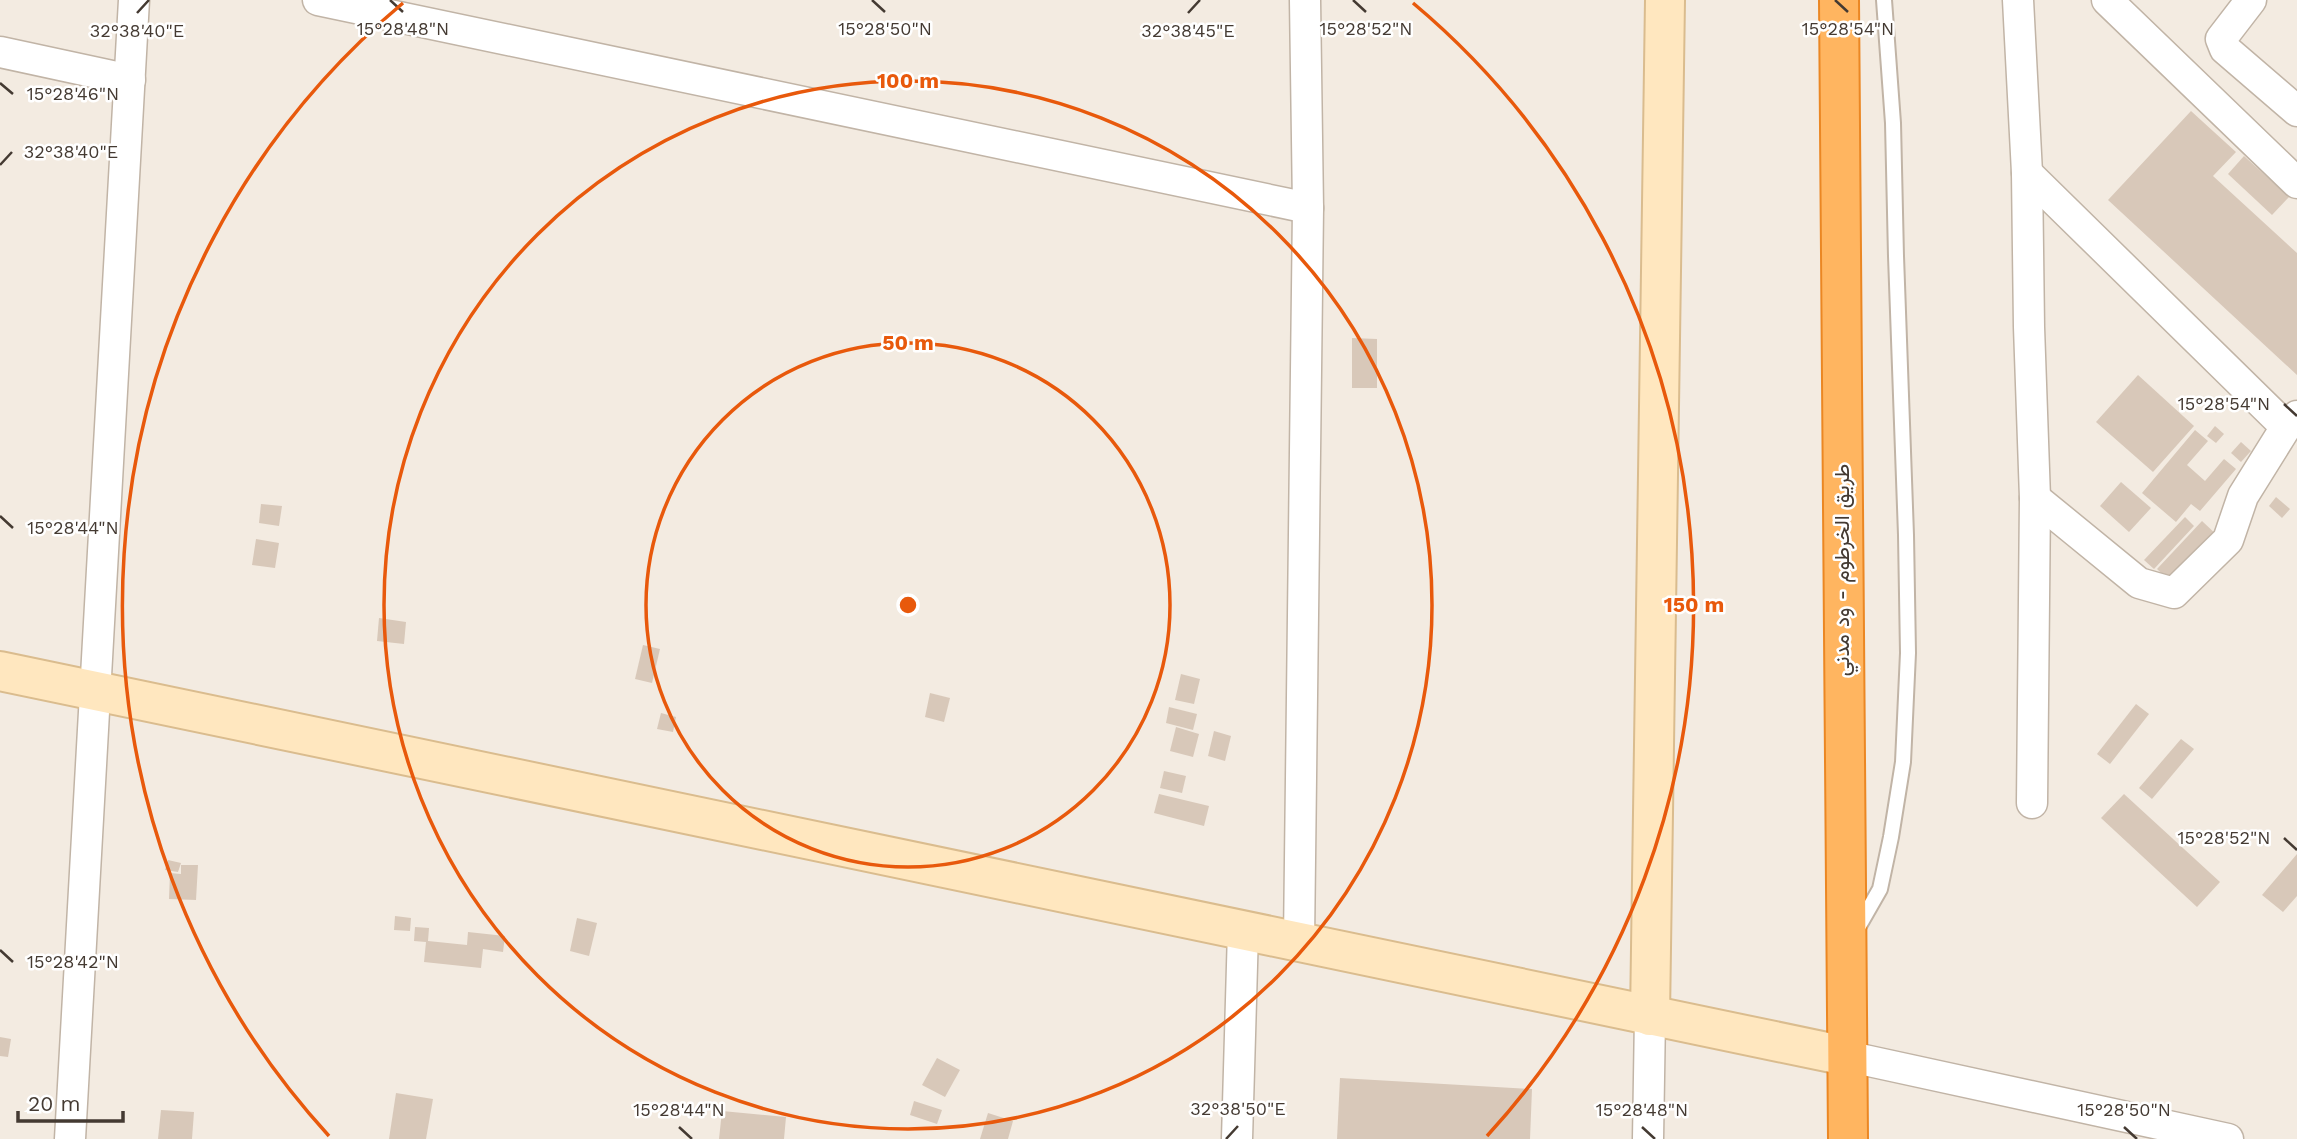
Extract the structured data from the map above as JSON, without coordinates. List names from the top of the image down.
{
  "streets": {
    "highway": ["طريق الخرطوم - ود مدني"]
  },
  "scale_bar": "20 m",
  "coordinates": [
    "15°28'50\"N",
    "15°28'48\"N",
    "15°28'52\"N",
    "15°28'54\"N",
    "32°38'40\"E",
    "32°38'45\"E",
    "15°28'46\"N",
    "15°28'44\"N",
    "15°28'42\"N",
    "32°38'50\"E"
  ],
  "rings": ["100 m", "50 m", "150 m"]
}
